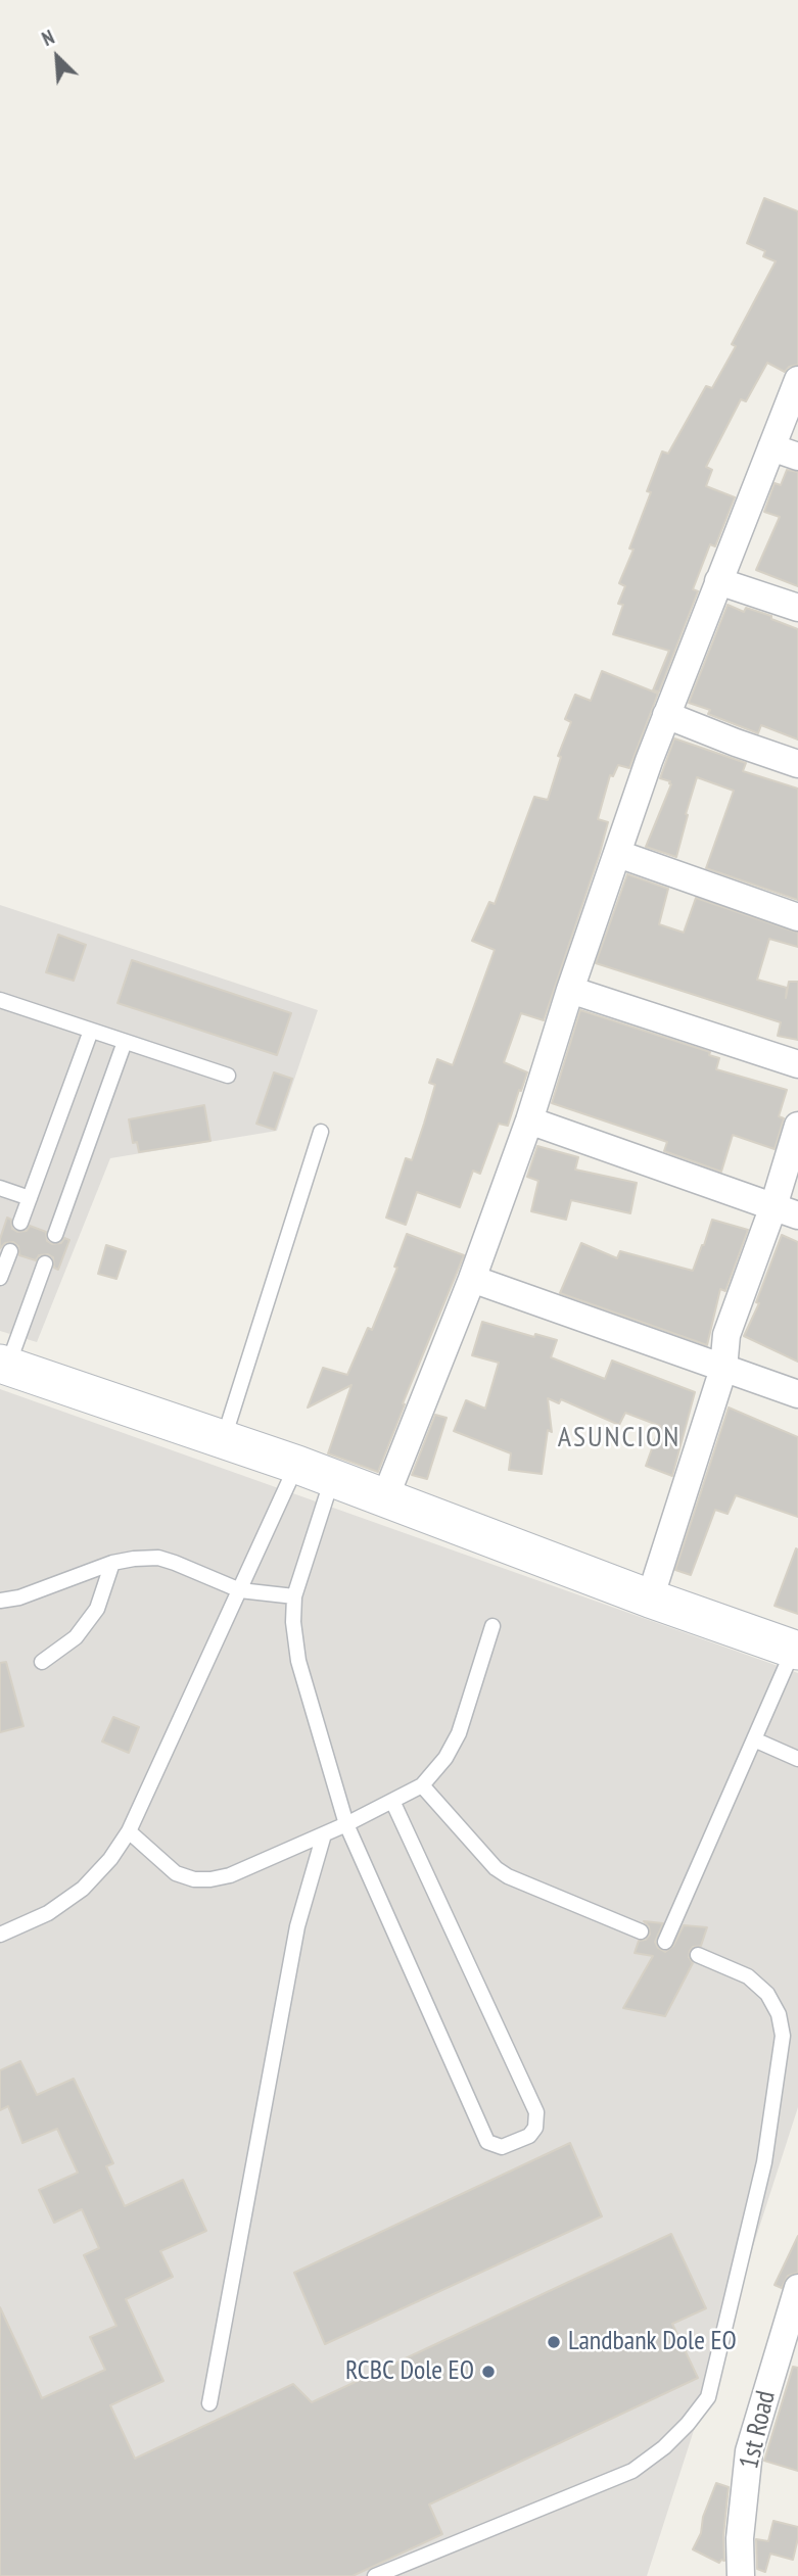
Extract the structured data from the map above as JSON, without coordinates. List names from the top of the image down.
{
  "streets": {
    "street": ["1st Road"]
  },
  "districts": ["ASUNCION"],
  "places": ["Landbank Dole EO", "RCBC Dole EO"],
  "north": "top left"
}
